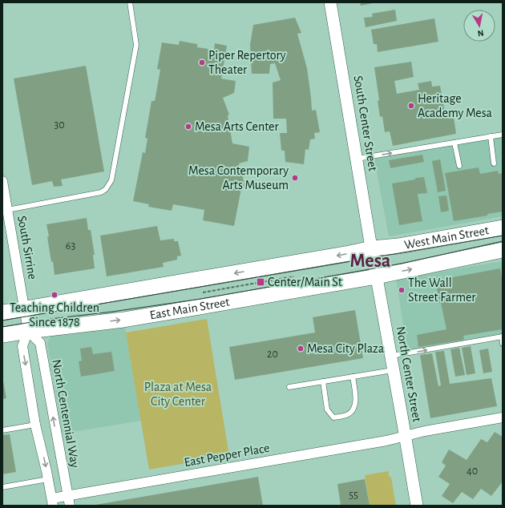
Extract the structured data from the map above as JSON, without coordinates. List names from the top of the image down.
{
  "streets": {
    "main road": ["West Main Street", "East Main Street"],
    "street": [
      "South Center Street",
      "South Sirrine",
      "North Center Street",
      "North Centennial Way",
      "East Pepper Place"
    ]
  },
  "crossings": [
    ["South Center Street", "West Main Street"],
    ["South Center Street", "East Main Street"],
    ["South Center Street", "North Center Street"],
    ["West Main Street", "East Main Street"],
    ["West Main Street", "North Center Street"],
    ["South Sirrine", "East Main Street"],
    ["South Sirrine", "North Centennial Way"],
    ["East Main Street", "North Center Street"],
    ["East Main Street", "North Centennial Way"],
    ["North Center Street", "East Pepper Place"],
    ["North Centennial Way", "East Pepper Place"]
  ],
  "districts": ["Mesa"],
  "parks": ["Plaza at Mesa City Center"],
  "places": {
    "other": [
      "Piper Repertory Theater",
      "Heritage Academy Mesa",
      "Mesa Arts Center",
      "Mesa Contemporary Arts Museum",
      "The Wall Street Farmer",
      "Teaching Children Since 1878",
      "Mesa City Plaza"
    ],
    "transit": ["Center/Main St"]
  },
  "house_numbers": [
    "30",
    "63",
    "20",
    "40",
    "55"
  ],
  "north": "bottom"
}
